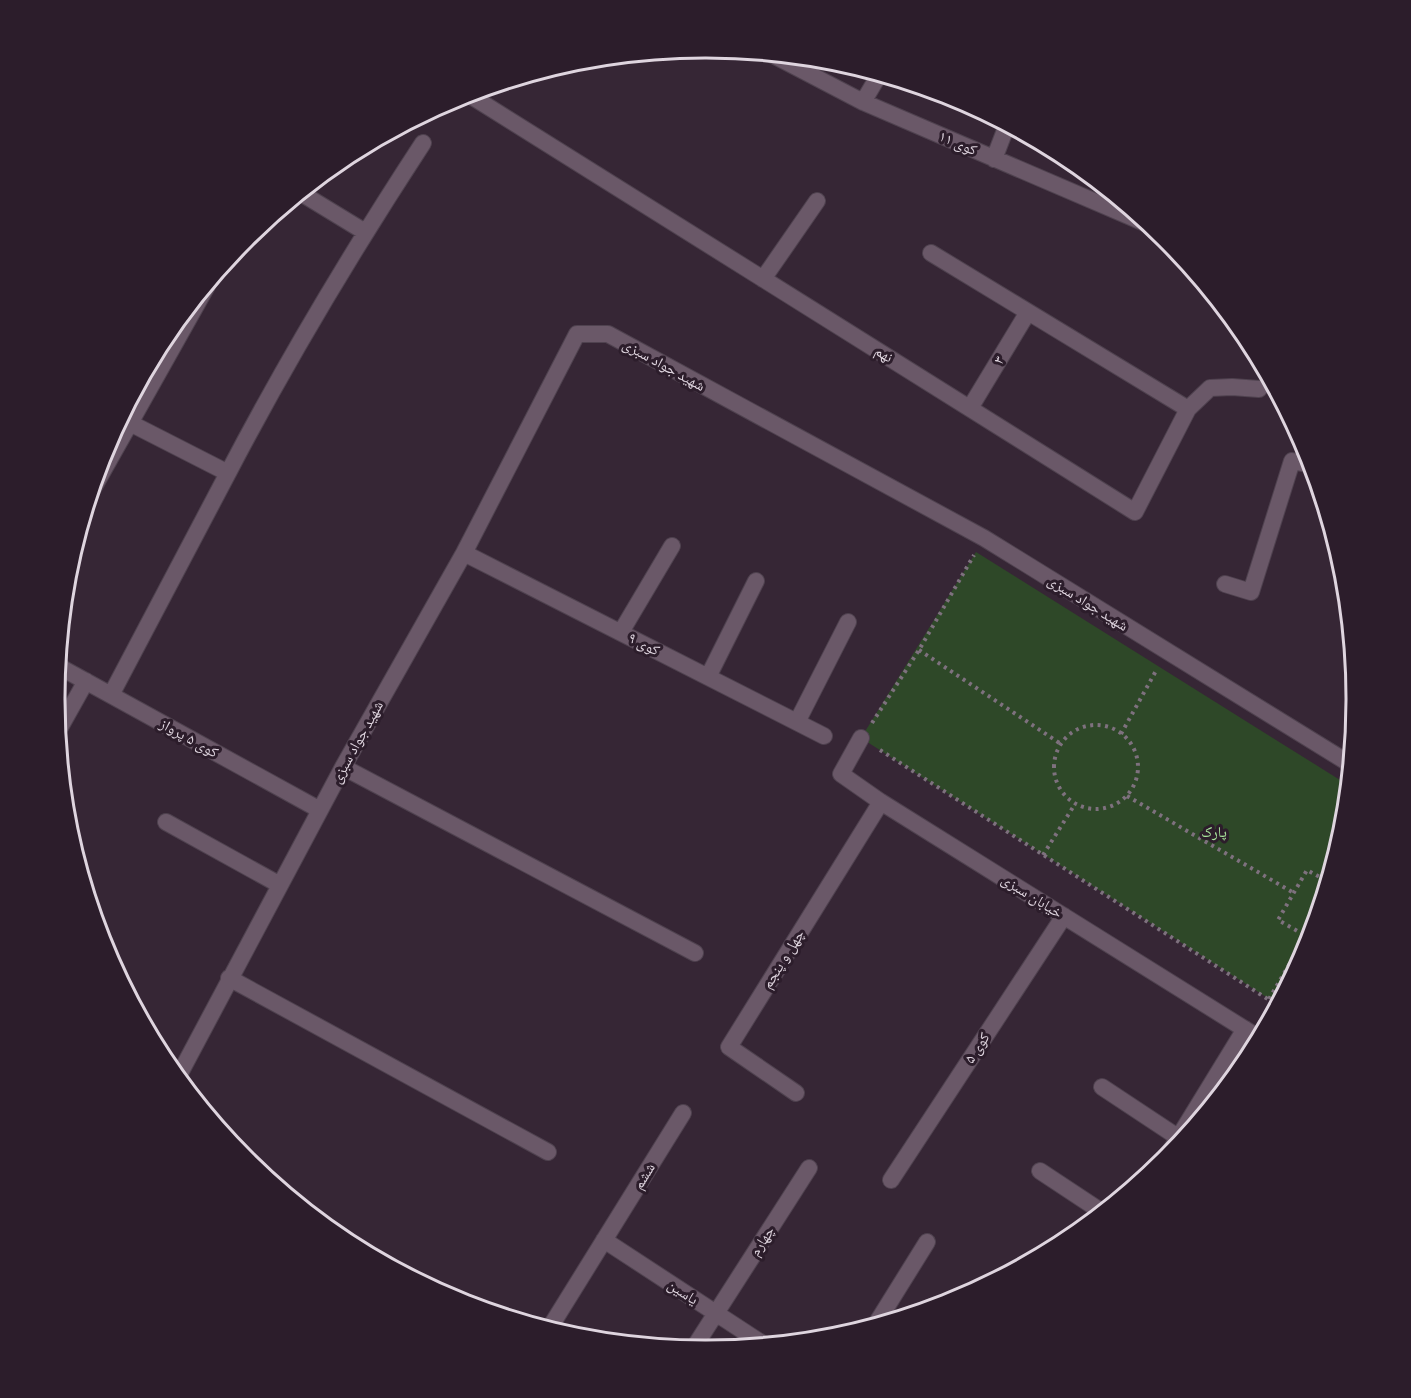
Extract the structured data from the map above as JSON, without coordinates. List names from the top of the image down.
{
  "streets": {
    "street": [
      "کوی ۱۱",
      "نهم",
      "۳",
      "شهید جواد سبزی",
      "کوی ۹",
      "کوی ۵ پرواز",
      "خیابان سبزی",
      "چهل و پنجم",
      "کوی ۵",
      "ششم",
      "چهارم",
      "یاسین"
    ]
  },
  "crossings": [
    ["نهم", "۳"],
    ["شهید جواد سبزی", "کوی ۹"],
    ["شهید جواد سبزی", "کوی ۵ پرواز"],
    ["خیابان سبزی", "چهل و پنجم"],
    ["خیابان سبزی", "کوی ۵"],
    ["ششم", "یاسین"],
    ["چهارم", "یاسین"]
  ],
  "parks": ["پارک"]
}
